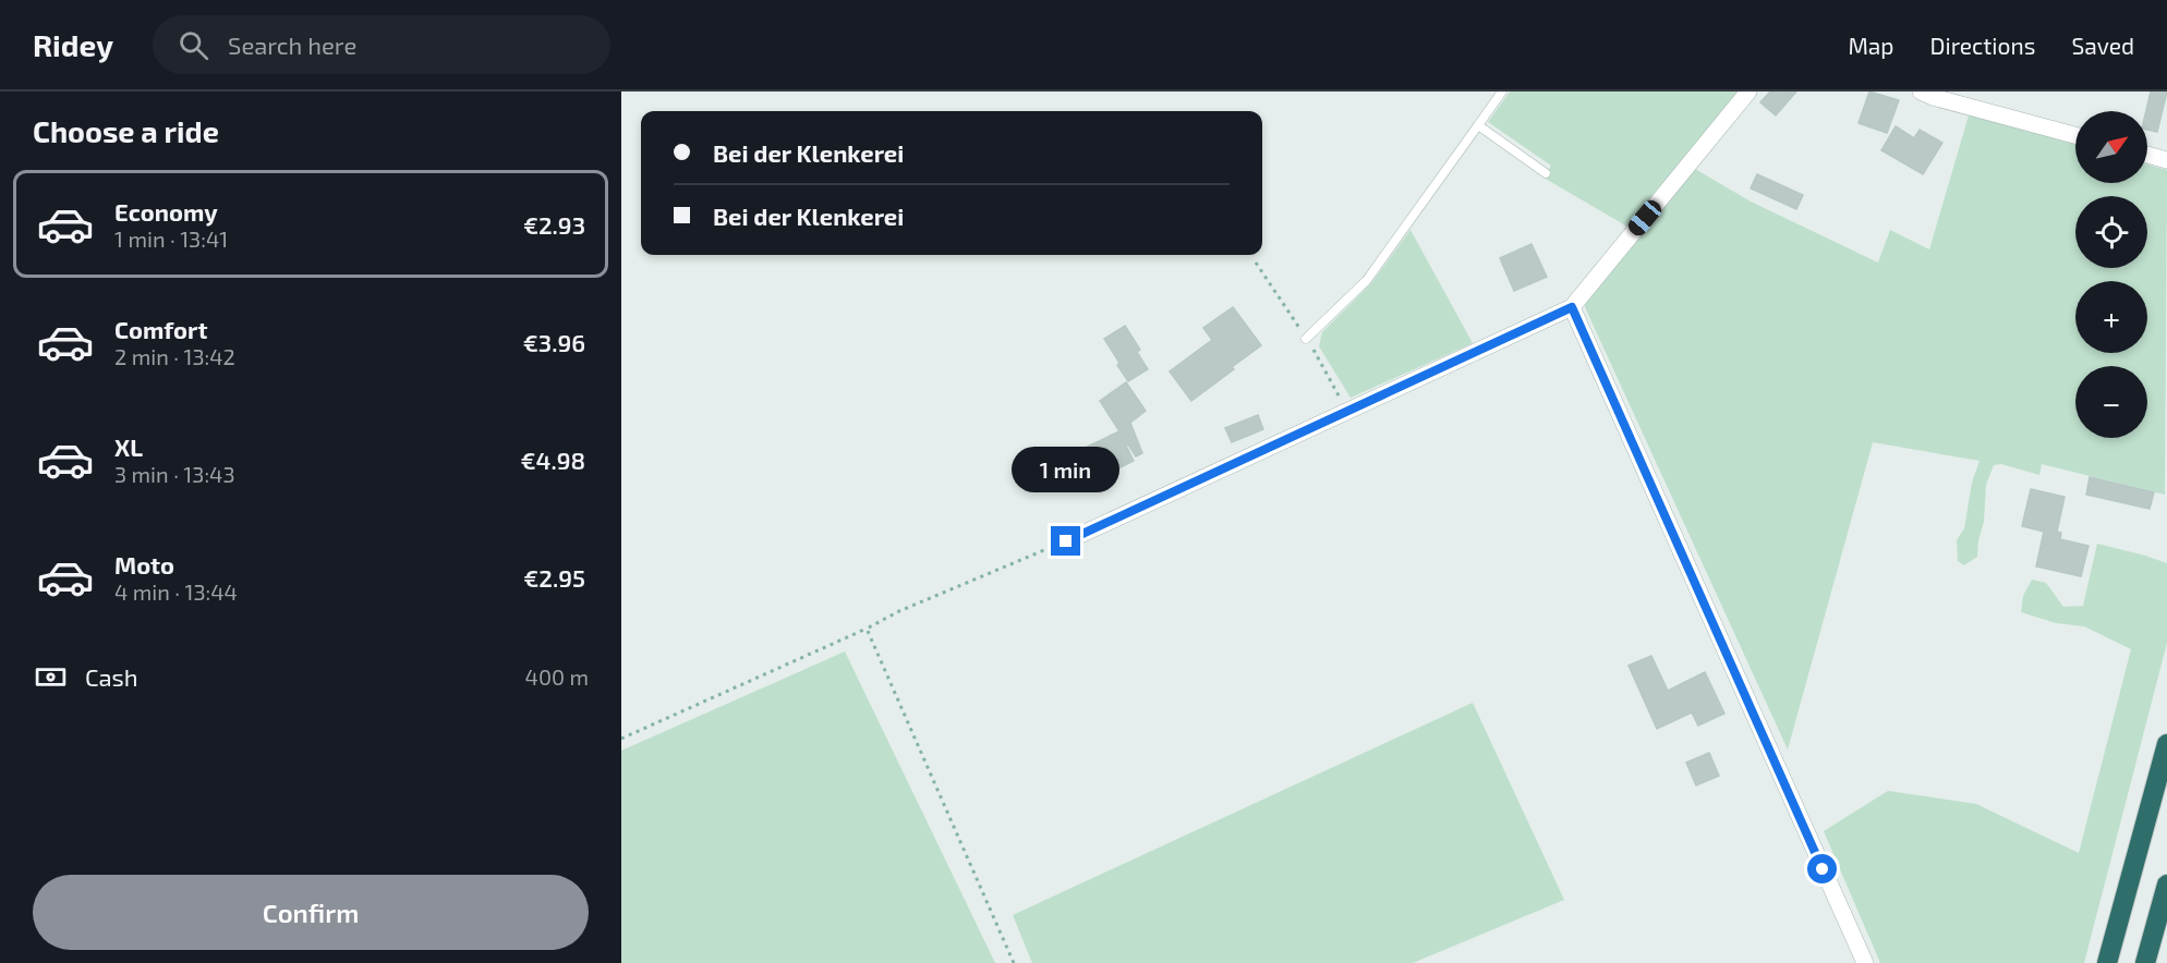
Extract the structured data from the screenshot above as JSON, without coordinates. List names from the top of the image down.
{
  "north": "top right",
  "page": {
    "header": "Ridey",
    "search": "Search here",
    "nav": ["Map", "Directions", "Saved"],
    "heading": "Choose a ride",
    "map_buttons": ["+", "−"],
    "banner": ["Bei der Klenkerei", "Bei der Klenkerei"],
    "list": [
      {
        "name": "Economy",
        "note": "1 min · 13:41",
        "value": "€2.93"
      },
      {
        "name": "Comfort",
        "note": "2 min · 13:42",
        "value": "€3.96"
      },
      {
        "name": "XL",
        "note": "3 min · 13:43",
        "value": "€4.98"
      },
      {
        "name": "Moto",
        "note": "4 min · 13:44",
        "value": "€2.95"
      }
    ],
    "bubble": "1 min",
    "pay": ["Cash", "400 m"],
    "buttons": "Confirm"
  }
}
